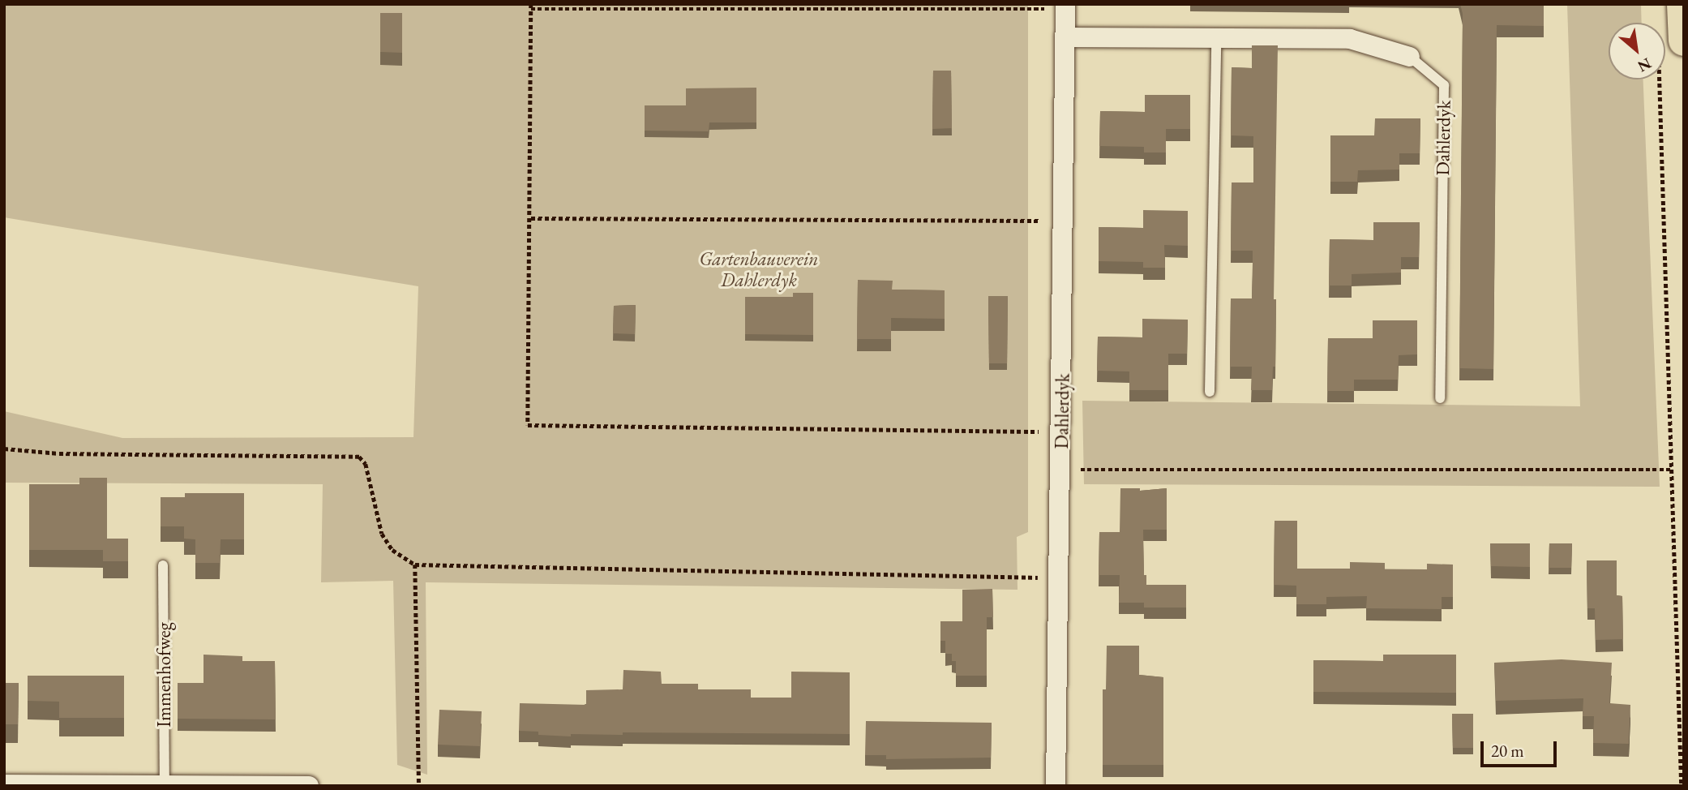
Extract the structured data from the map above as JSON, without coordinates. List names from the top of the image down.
{
  "streets": {
    "street": ["Dahlerdyk"],
    "lane": ["Immenhofweg"]
  },
  "parks": ["Gartenbauverein Dahlerdyk"],
  "scale_bar": "20 m",
  "north": "bottom right"
}
